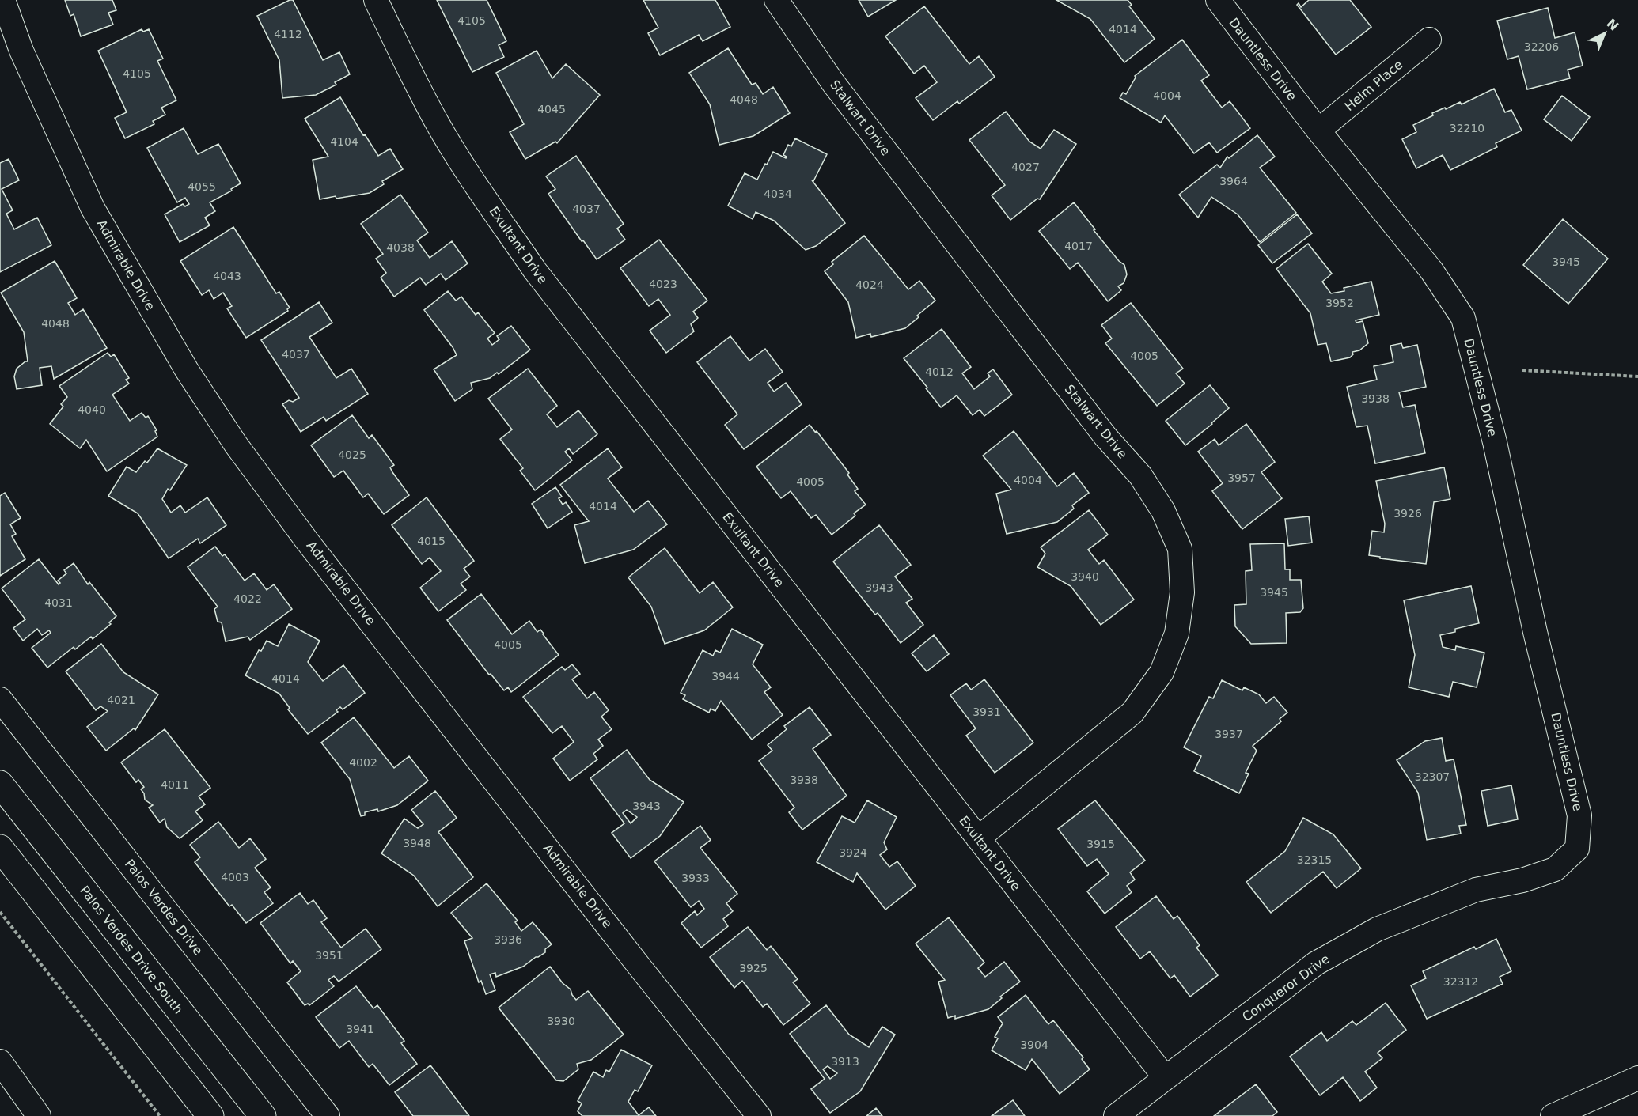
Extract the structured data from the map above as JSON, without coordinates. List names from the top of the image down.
{
  "streets": {
    "main road": ["Palos Verdes Drive South"],
    "street": [
      "Dauntless Drive",
      "Helm Place",
      "Stalwart Drive",
      "Exultant Drive",
      "Admirable Drive",
      "Palos Verdes Drive",
      "Conqueror Drive"
    ]
  },
  "crossings": [
    ["Dauntless Drive", "Helm Place"],
    ["Dauntless Drive", "Conqueror Drive"],
    ["Stalwart Drive", "Exultant Drive"],
    ["Exultant Drive", "Conqueror Drive"]
  ],
  "house_numbers": [
    "4105",
    "4014",
    "4112",
    "32206",
    "4105",
    "4004",
    "4048",
    "4045",
    "32210",
    "4104",
    "4027",
    "3964",
    "4055",
    "4034",
    "4037",
    "4017",
    "4038",
    "3945",
    "4043",
    "4023",
    "4024",
    "3952",
    "4048",
    "4037",
    "4005",
    "4012",
    "3938",
    "4040",
    "4025",
    "3957",
    "4004",
    "4005",
    "4014",
    "3926",
    "4015",
    "3940",
    "3943",
    "3945",
    "4022",
    "4031",
    "4005",
    "3944",
    "4014",
    "4021",
    "3931",
    "3937",
    "4002",
    "32307",
    "3938",
    "4011",
    "3943",
    "3948",
    "3915",
    "3924",
    "32315",
    "4003",
    "3933",
    "3936",
    "3951",
    "3925",
    "32312",
    "3930",
    "3941",
    "3904",
    "3913"
  ],
  "north": "top right"
}
